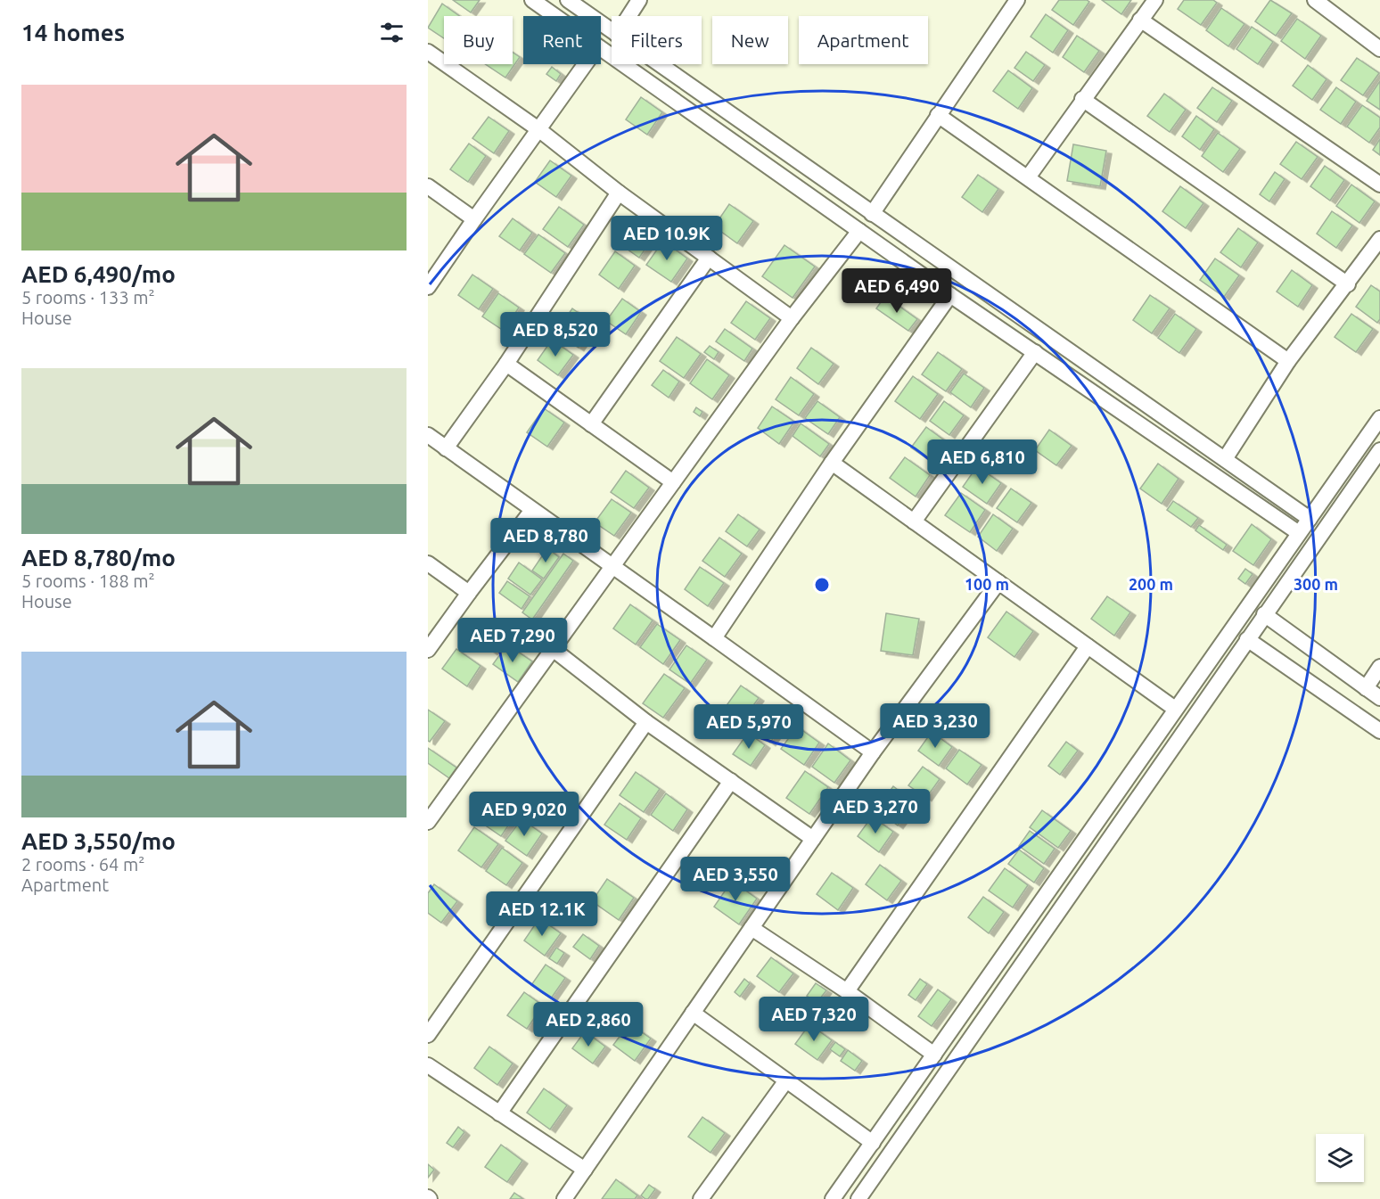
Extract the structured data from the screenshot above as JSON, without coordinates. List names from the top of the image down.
{
  "page": {
    "heading": "14 homes",
    "chip": [
      "Buy",
      "Rent",
      "Filters",
      "New",
      "Apartment"
    ],
    "list": [
      {
        "name": "AED 6,490/mo",
        "note": "5 rooms · 133 m² · House"
      },
      {
        "name": "AED 8,780/mo",
        "note": "5 rooms · 188 m² · House"
      },
      {
        "name": "AED 3,550/mo",
        "note": "2 rooms · 64 m² · Apartment"
      }
    ],
    "price": [
      "AED 10.9K",
      "AED 6,490",
      "AED 8,520",
      "AED 6,810",
      "AED 8,780",
      "AED 7,290",
      "AED 3,230",
      "AED 5,970",
      "AED 3,270",
      "AED 9,020",
      "AED 3,550",
      "AED 12.1K",
      "AED 7,320",
      "AED 2,860"
    ]
  },
  "rings": ["100 m", "200 m", "300 m"]
}
